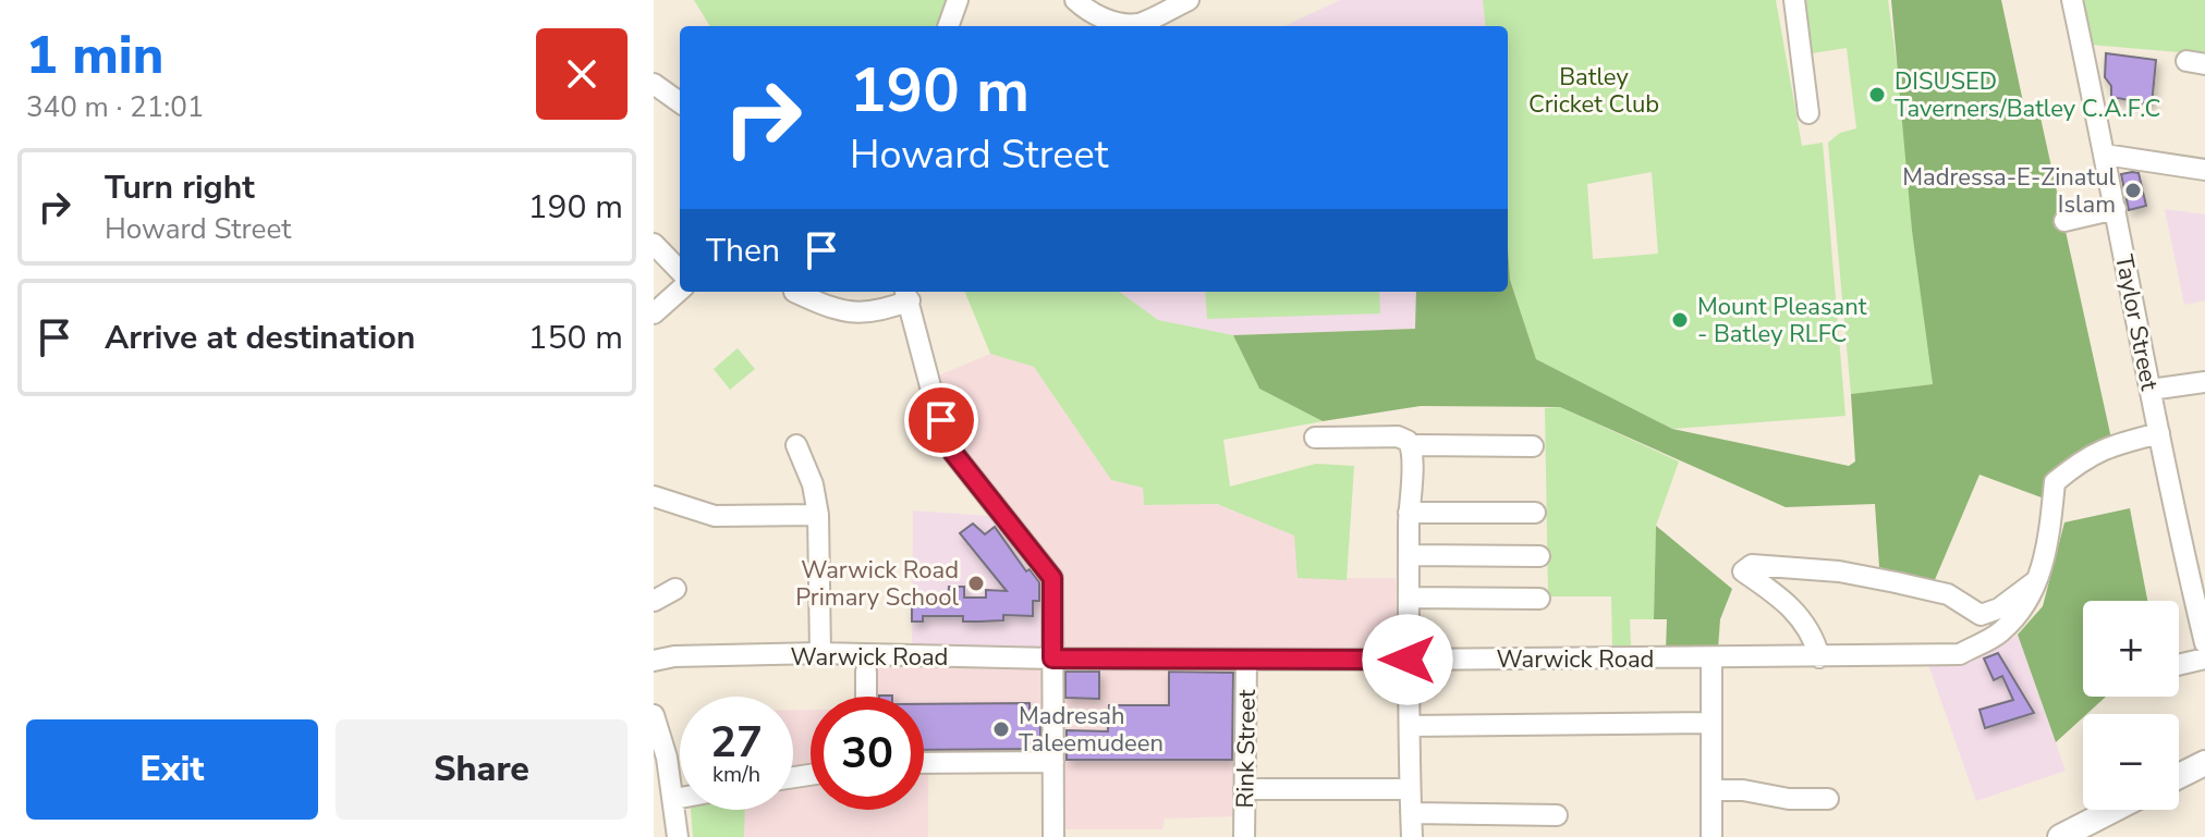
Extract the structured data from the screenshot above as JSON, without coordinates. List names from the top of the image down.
{
  "streets": {
    "street": ["Taylor Street", "Warwick Road", "Rink Street"]
  },
  "crossings": [
    ["Taylor Street", "Warwick Road"],
    ["Warwick Road", "Rink Street"]
  ],
  "parks": ["Batley Cricket Club"],
  "places": [
    "DISUSED Taverners/Batley C.A.F.C",
    "Madressa-E-Zinatul Islam",
    "Mount Pleasant - Batley RLFC",
    "Warwick Road Primary School",
    "Madresah Taleemudeen"
  ],
  "page": {
    "heading": ["1 min", "340 m · 21:01"],
    "turn": ["190 m", "Howard Street"],
    "list": [
      {
        "name": "Turn right",
        "note": "Howard Street",
        "value": "190 m"
      },
      {
        "name": "Arrive at destination",
        "value": "150 m"
      }
    ],
    "then": "Then",
    "map_buttons": ["+", "−"],
    "speed": "27 km/h",
    "limit": "30",
    "buttons": ["Exit", "Share"]
  }
}
